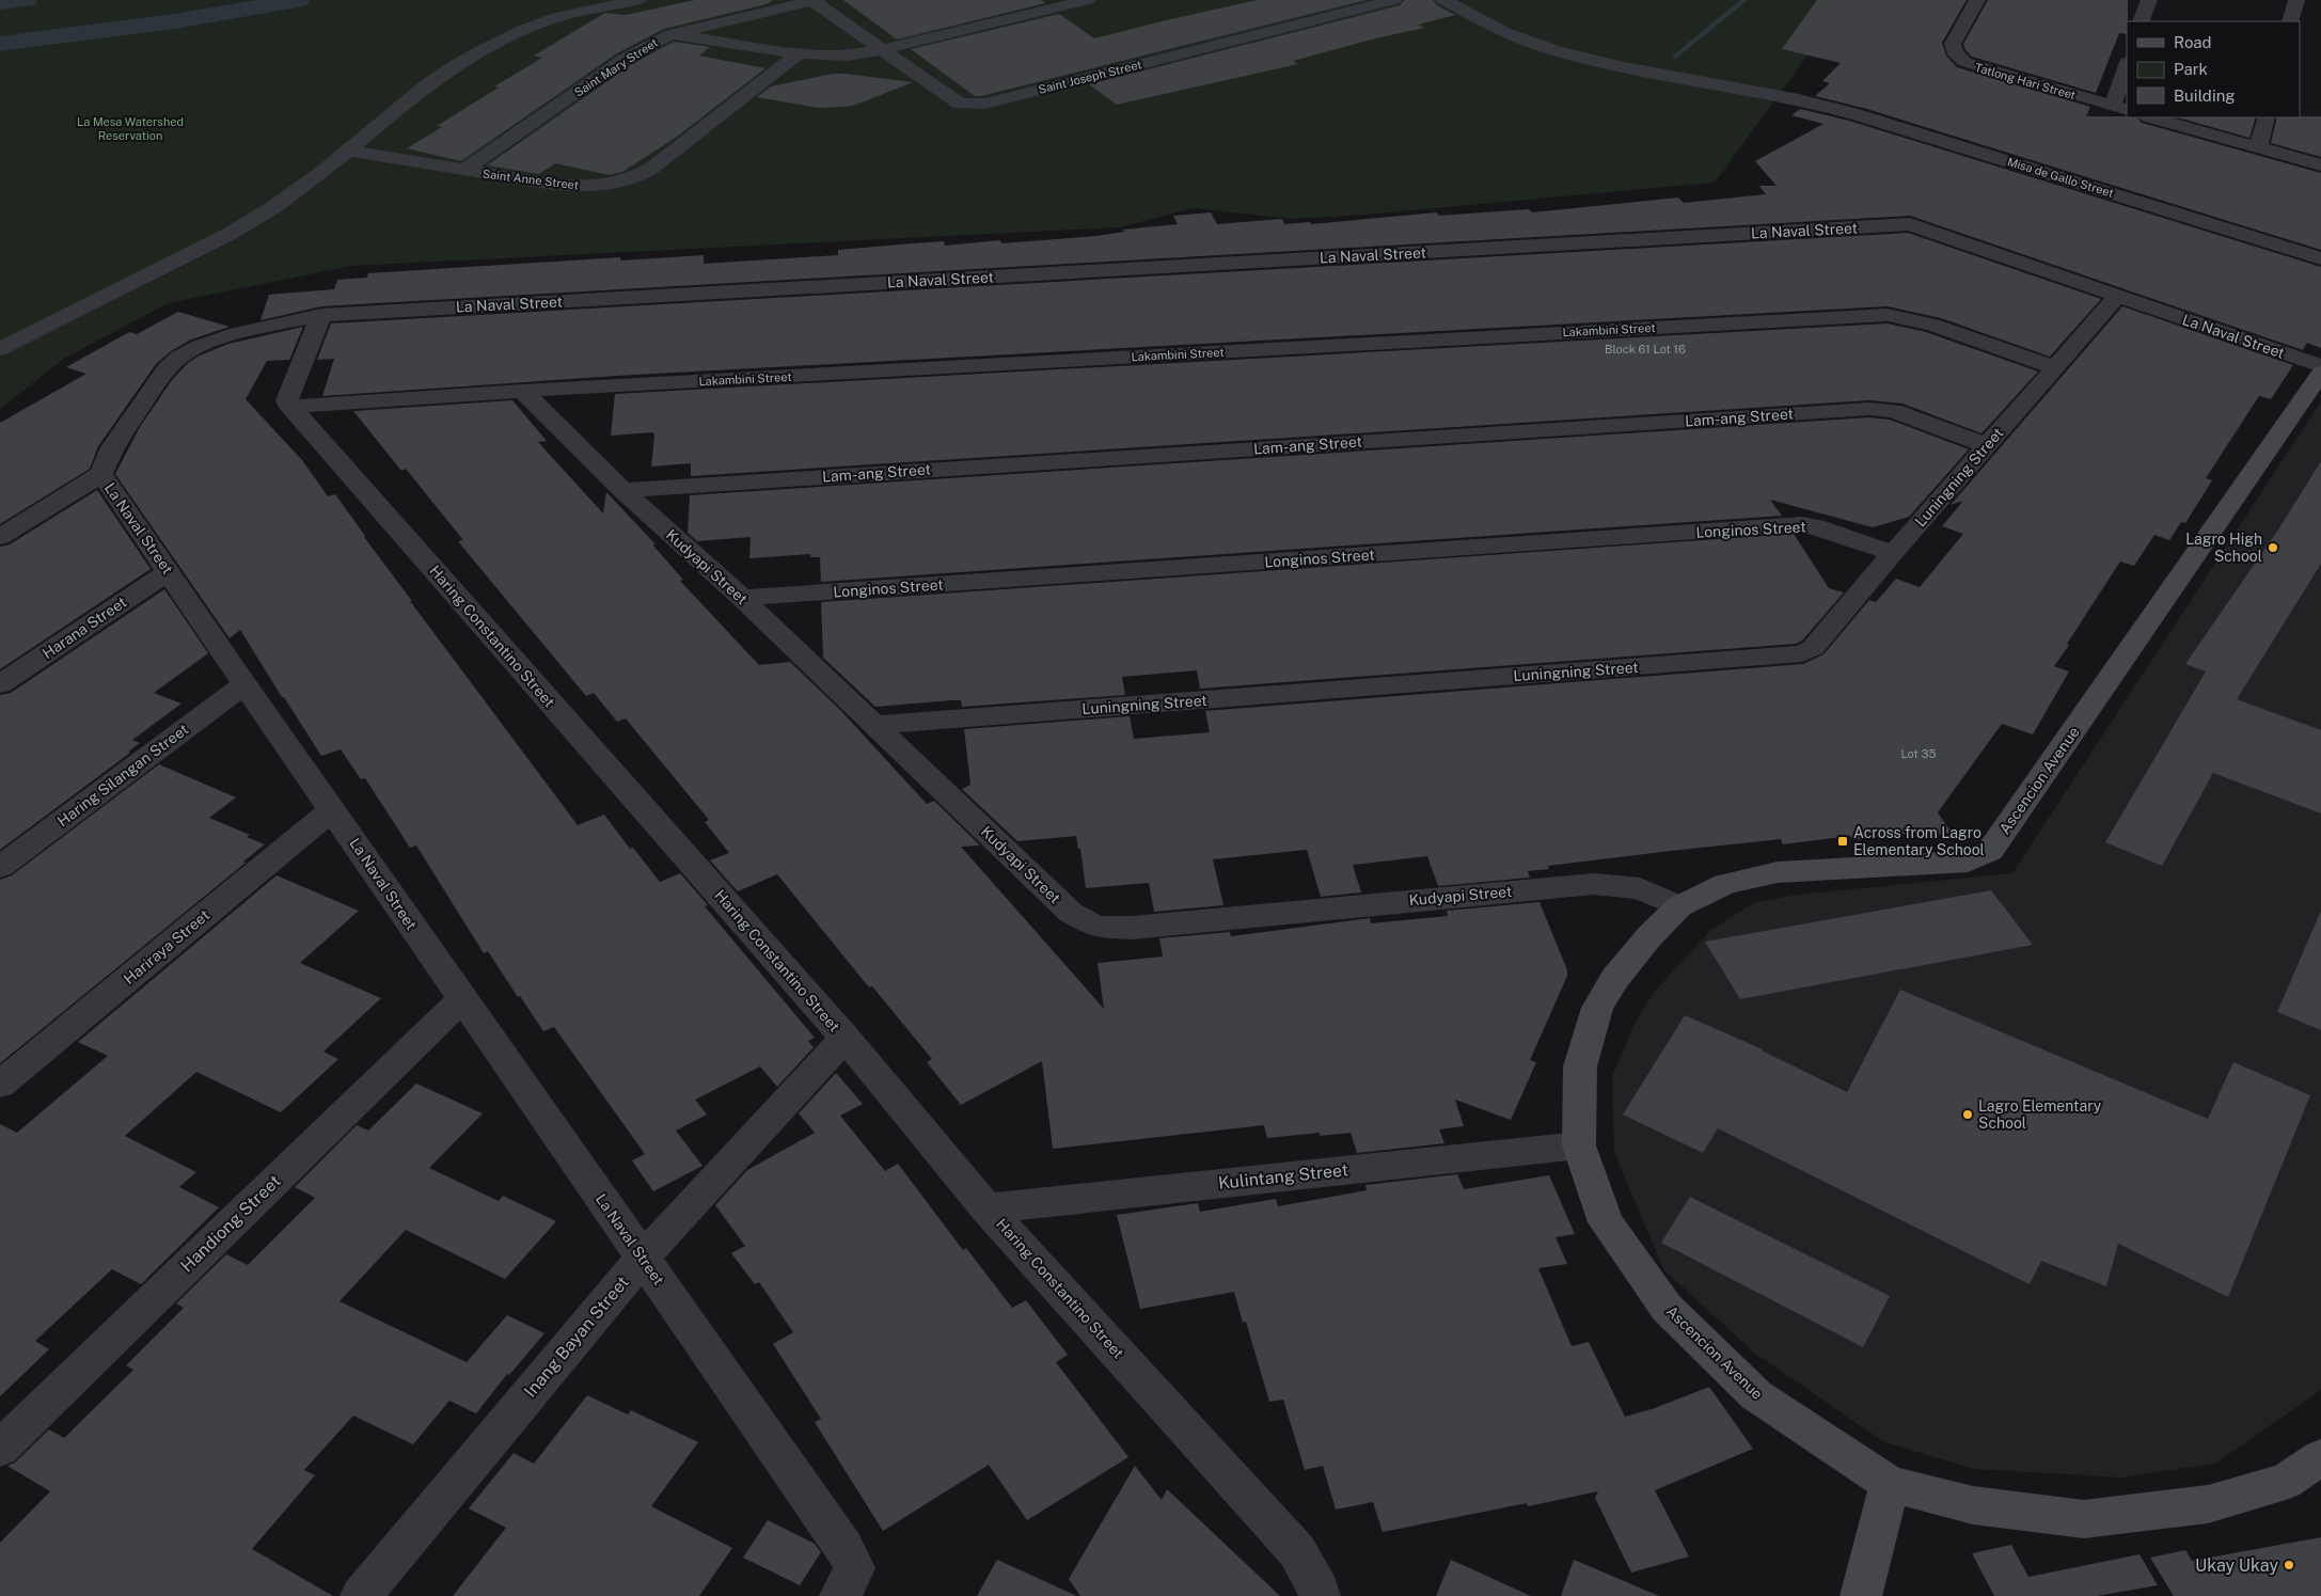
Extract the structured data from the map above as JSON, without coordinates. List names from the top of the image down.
{
  "streets": {
    "street": [
      "Saint Mary Street",
      "Saint Joseph Street",
      "Tatlong Hari Street",
      "Misa de Gallo Street",
      "Saint Anne Street",
      "La Naval Street",
      "Lakambini Street",
      "Lam-ang Street",
      "Luningning Street",
      "Longinos Street",
      "Kudyapi Street",
      "Harana Street",
      "Haring Constantino Street",
      "Haring Silangan Street",
      "Ascencion Avenue",
      "Hariraya Street",
      "Kulintang Street",
      "Handiong Street",
      "Inang Bayan Street"
    ]
  },
  "crossings": [
    ["Saint Mary Street", "Saint Joseph Street"],
    ["Saint Mary Street", "Saint Anne Street"],
    ["La Naval Street", "Luningning Street"],
    ["La Naval Street", "Harana Street"],
    ["La Naval Street", "Haring Silangan Street"],
    ["La Naval Street", "Hariraya Street"],
    ["La Naval Street", "Handiong Street"],
    ["La Naval Street", "Inang Bayan Street"],
    ["Lakambini Street", "Luningning Street"],
    ["Lakambini Street", "Kudyapi Street"],
    ["Lakambini Street", "Haring Constantino Street"],
    ["Lam-ang Street", "Luningning Street"],
    ["Lam-ang Street", "Kudyapi Street"],
    ["Luningning Street", "Longinos Street"],
    ["Luningning Street", "Kudyapi Street"],
    ["Longinos Street", "Kudyapi Street"],
    ["Kudyapi Street", "Ascencion Avenue"],
    ["Haring Constantino Street", "Kulintang Street"],
    ["Haring Constantino Street", "Inang Bayan Street"],
    ["Ascencion Avenue", "Kulintang Street"]
  ],
  "parks": ["La Mesa Watershed Reservation"],
  "places": {
    "other": ["Lagro High School", "Lagro Elementary School", "Ukay Ukay"],
    "transit": ["Across from Lagro Elementary School"]
  },
  "house_numbers": ["Block 61 Lot 16", "Lot 35"],
  "legend": ["Road", "Park", "Building"]
}
